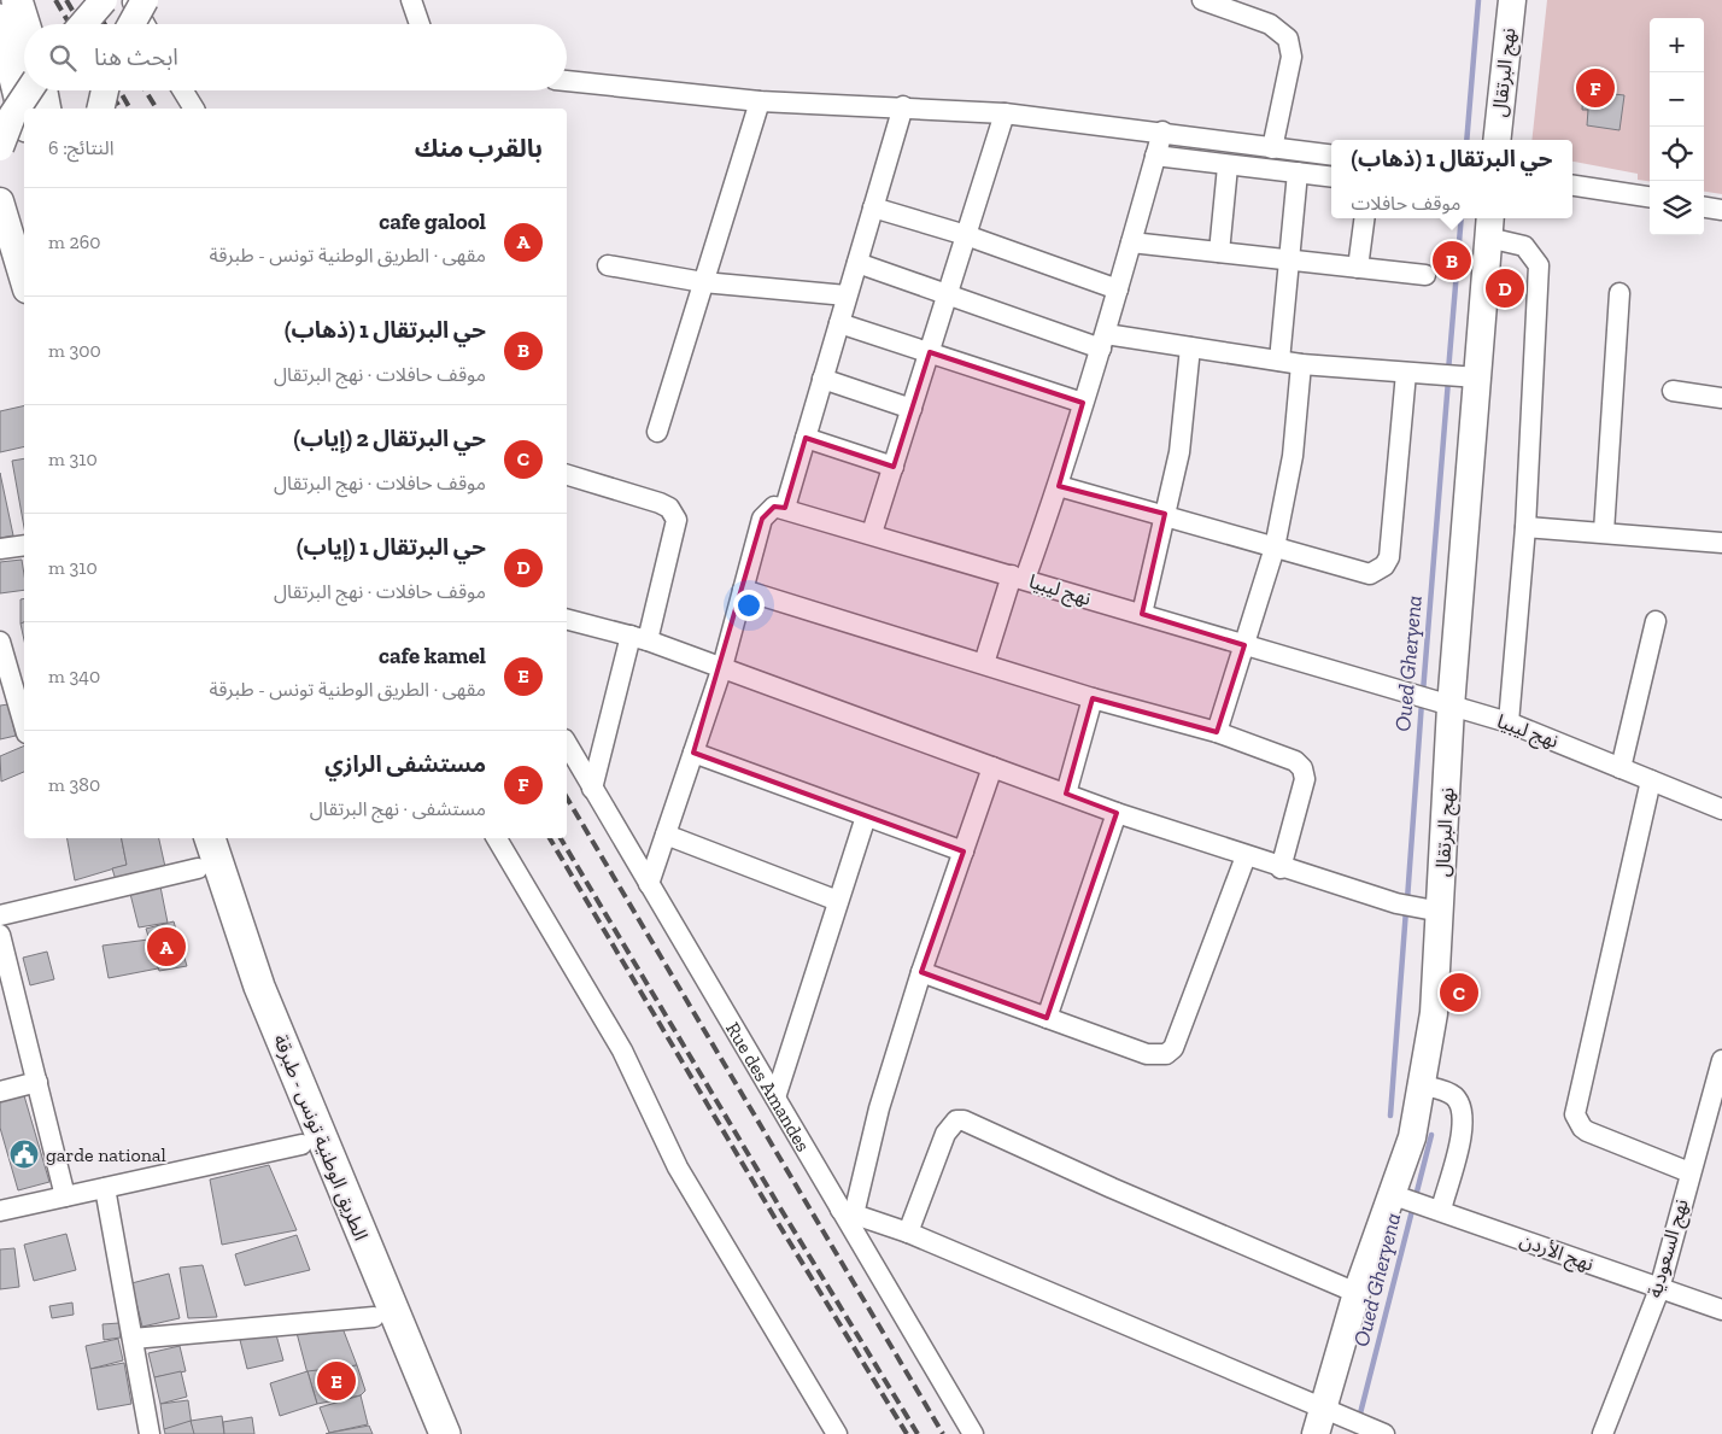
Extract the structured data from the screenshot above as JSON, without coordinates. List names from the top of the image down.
{
  "streets": {
    "main road": ["الطريق الوطنية تونس - طبرقة"],
    "street": [
      "نهج البرتقال",
      "نهج ليبيا",
      "Rue des Amandes",
      "نهج السعودية",
      "نهج الأردن"
    ]
  },
  "crossings": [
    ["نهج البرتقال", "نهج ليبيا"],
    ["نهج البرتقال", "نهج الأردن"],
    ["نهج السعودية", "نهج الأردن"]
  ],
  "water": ["Oued Gheryena"],
  "places": {
    "public building": ["garde national"]
  },
  "page": {
    "map_buttons": ["+", "−"],
    "search": "ابحث هنا",
    "pins": [
      "F",
      "B",
      "D",
      "A",
      "C",
      "E"
    ],
    "heading": ["بالقرب منك", "النتائج: 6"],
    "popup": ["حي البرتقال 1 (ذهاب)", "موقف حافلات"],
    "list": [
      {
        "mark": "A",
        "name": "cafe galool",
        "note": "مقهى · الطريق الوطنية تونس - طبرقة",
        "value": "260 m"
      },
      {
        "mark": "B",
        "name": "حي البرتقال 1 (ذهاب)",
        "note": "موقف حافلات · نهج البرتقال",
        "value": "300 m"
      },
      {
        "mark": "C",
        "name": "حي البرتقال 2 (إياب)",
        "note": "موقف حافلات · نهج البرتقال",
        "value": "310 m"
      },
      {
        "mark": "D",
        "name": "حي البرتقال 1 (إياب)",
        "note": "موقف حافلات · نهج البرتقال",
        "value": "310 m"
      },
      {
        "mark": "E",
        "name": "cafe kamel",
        "note": "مقهى · الطريق الوطنية تونس - طبرقة",
        "value": "340 m"
      },
      {
        "mark": "F",
        "name": "مستشفى الرازي",
        "note": "مستشفى · نهج البرتقال",
        "value": "380 m"
      }
    ]
  }
}
